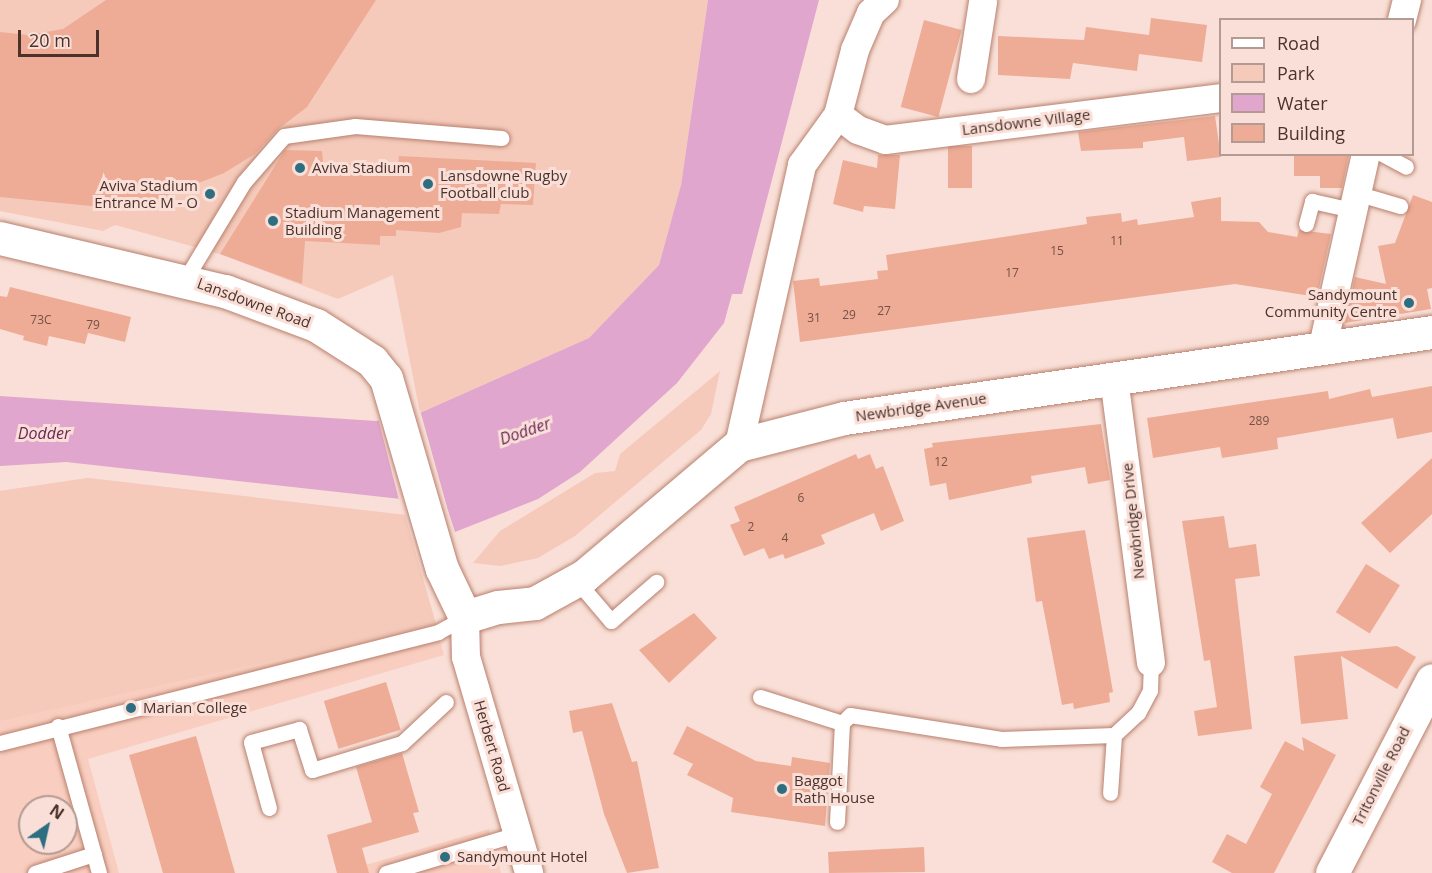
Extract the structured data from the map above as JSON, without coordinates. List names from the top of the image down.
{
  "streets": {
    "street": [
      "Lansdowne Village",
      "Lansdowne Road",
      "Newbridge Avenue",
      "Newbridge Drive",
      "Herbert Road",
      "Tritonville Road"
    ]
  },
  "crossings": [
    ["Lansdowne Road", "Newbridge Avenue"],
    ["Lansdowne Road", "Herbert Road"],
    ["Newbridge Avenue", "Newbridge Drive"],
    ["Newbridge Avenue", "Herbert Road"]
  ],
  "water": ["Dodder"],
  "places": [
    "Aviva Stadium",
    "Lansdowne Rugby Football club",
    "Aviva Stadium Entrance M - O",
    "Stadium Management Building",
    "Sandymount Community Centre",
    "Marian College",
    "Baggot Rath House",
    "Sandymount Hotel"
  ],
  "house_numbers": [
    "11",
    "15",
    "17",
    "27",
    "29",
    "31",
    "73C",
    "79",
    "289",
    "12",
    "6",
    "2",
    "4"
  ],
  "legend": [
    "Road",
    "Park",
    "Water",
    "Building"
  ],
  "scale_bar": "20 m",
  "north": "top right"
}
